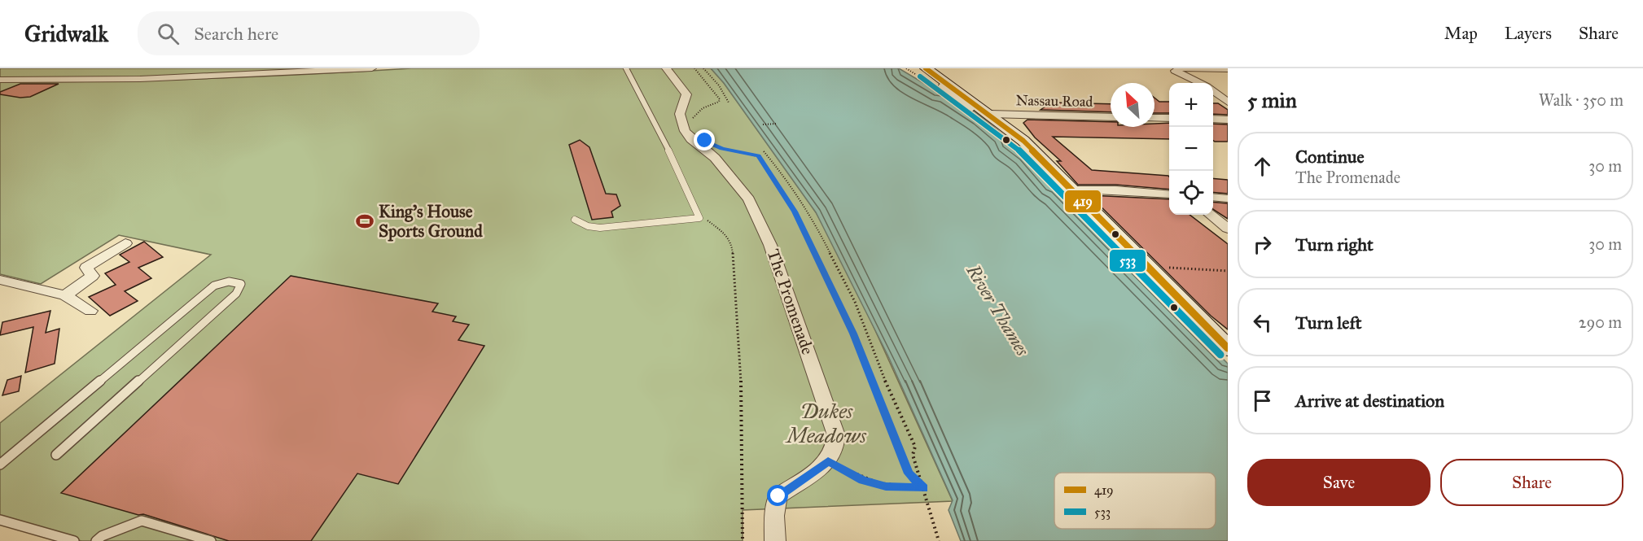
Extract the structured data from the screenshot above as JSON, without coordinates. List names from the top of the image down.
{
  "streets": {
    "street": ["Nassau Road", "The Promenade"]
  },
  "water": ["River Thames"],
  "parks": ["Dukes Meadows"],
  "places": {
    "sports": ["King's House Sports Ground"]
  },
  "lines": ["transit line 419", "transit line 533"],
  "legend": ["419", "533"],
  "north": "top left",
  "page": {
    "header": "Gridwalk",
    "search": "Search here",
    "nav": ["Map", "Layers", "Share"],
    "heading": ["5 min", "Walk · 350 m"],
    "map_buttons": ["+", "−"],
    "list": [
      ["Continue", "The Promenade", "30 m"],
      ["Turn right", "30 m"],
      ["Turn left", "290 m"],
      "Arrive at destination"
    ],
    "buttons": ["Save", "Share"]
  }
}
